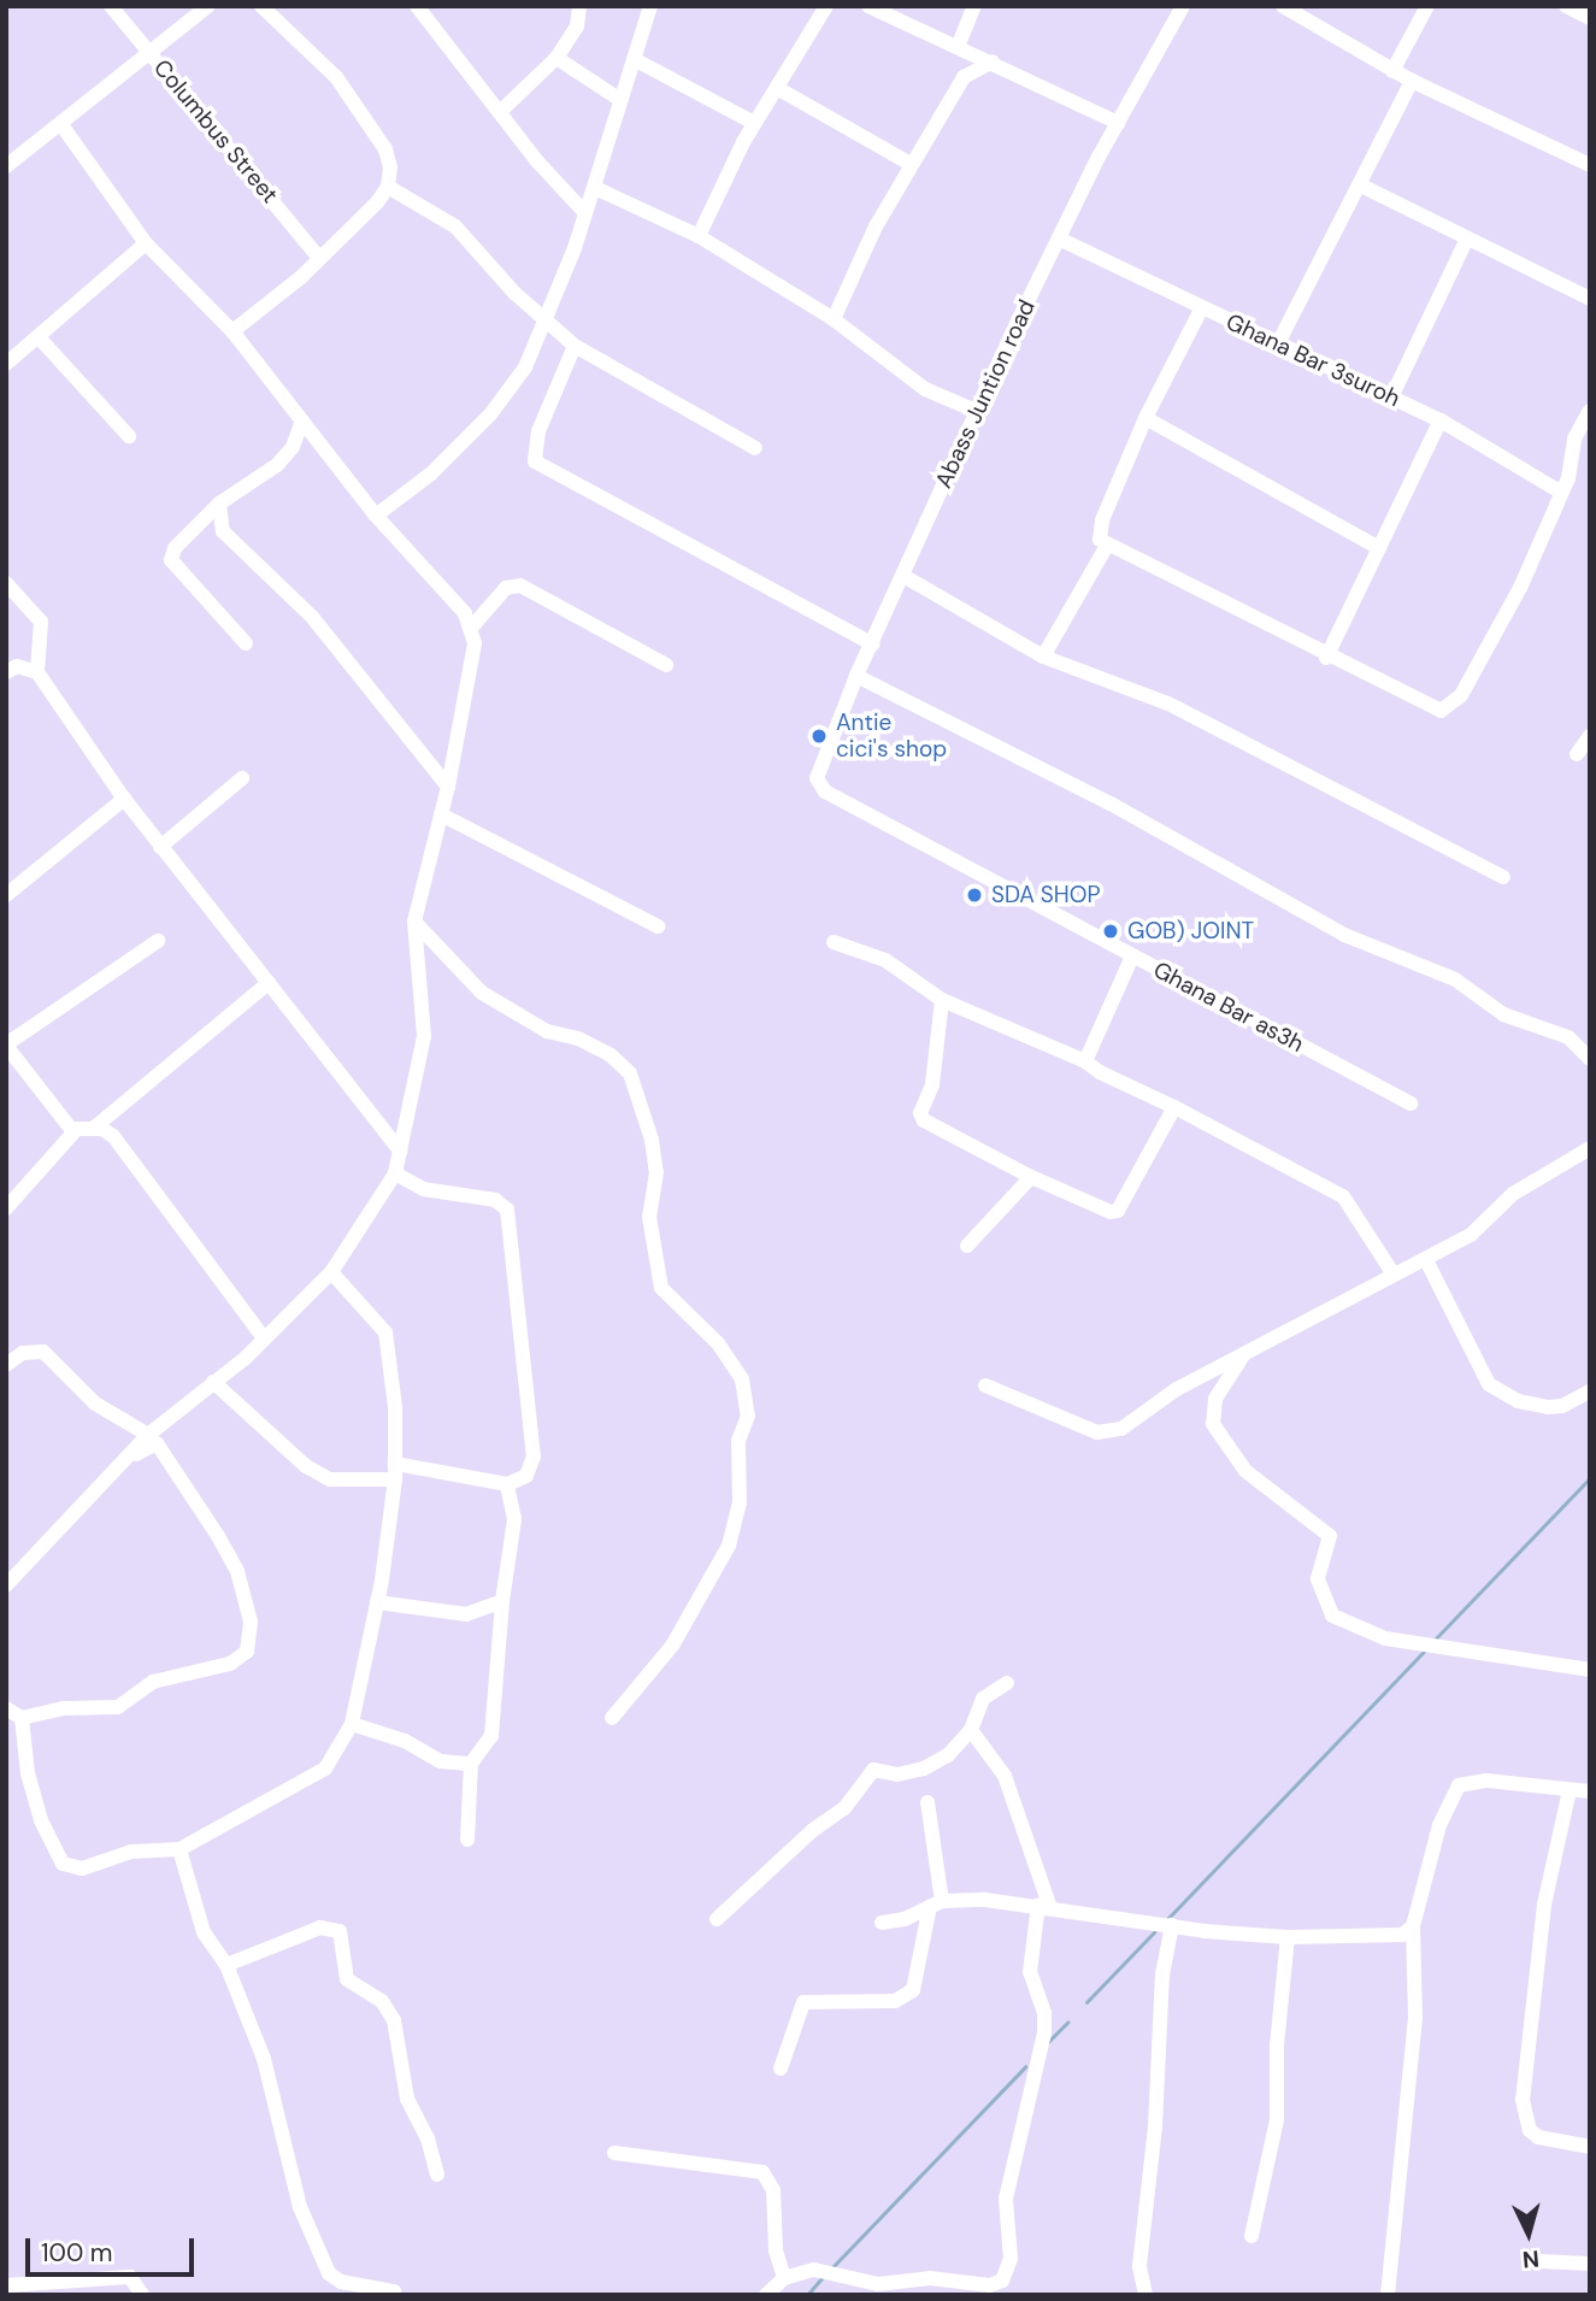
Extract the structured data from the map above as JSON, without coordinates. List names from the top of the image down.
{
  "streets": {
    "street": [
      "Columbus Street",
      "Ghana Bar 3suroh",
      "Abass Juntion road",
      "Ghana Bar as3h"
    ]
  },
  "crossings": [
    ["Ghana Bar 3suroh", "Abass Juntion road"],
    ["Abass Juntion road", "Ghana Bar as3h"]
  ],
  "places": ["Antie cici's shop", "SDA SHOP", "GOB) JOINT"],
  "scale_bar": "100 m",
  "north": "bottom"
}
